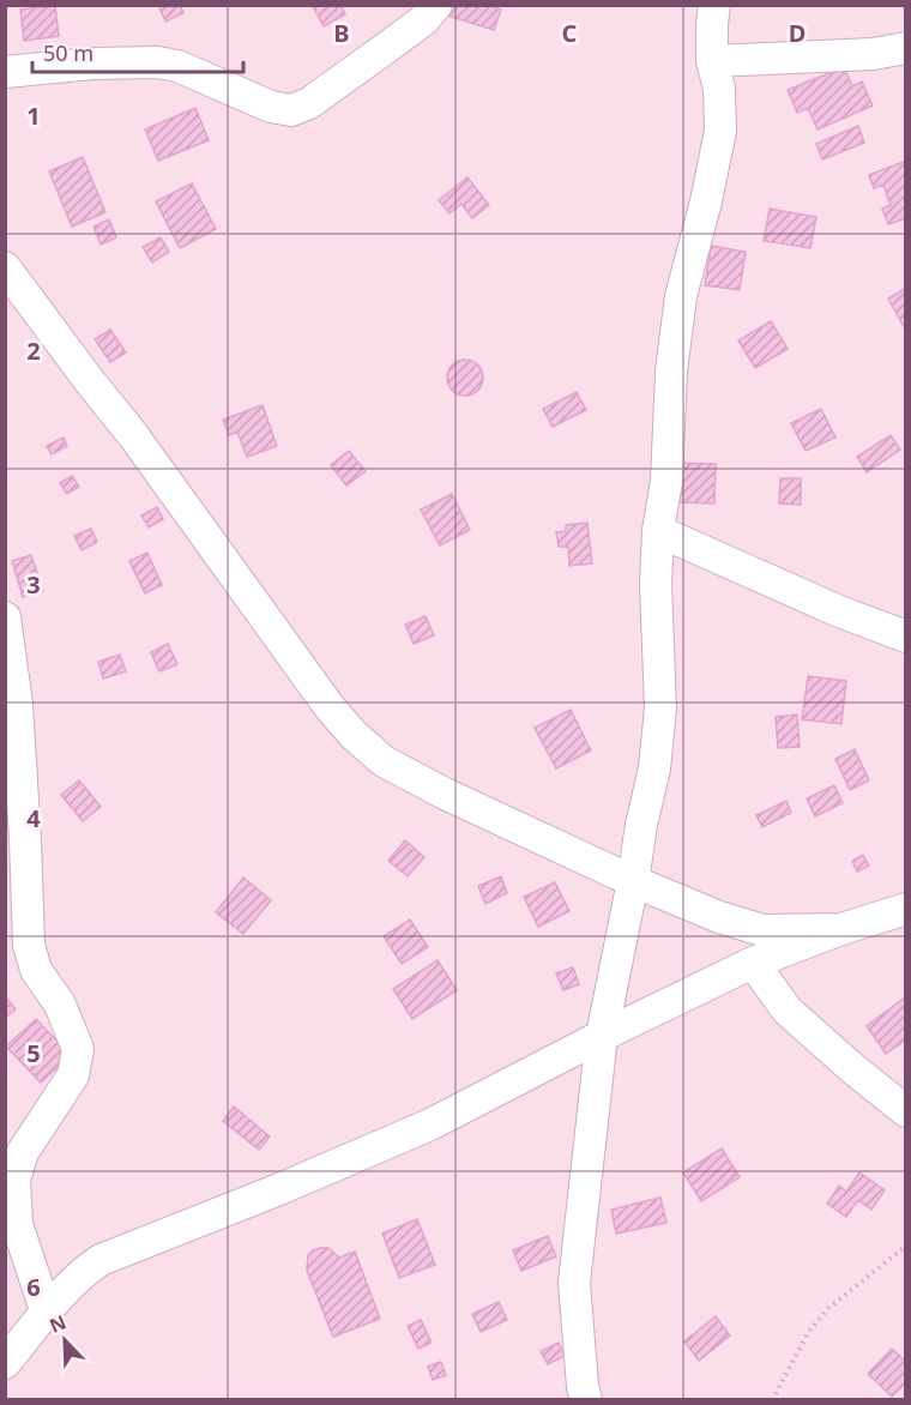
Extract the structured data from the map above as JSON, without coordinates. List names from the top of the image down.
{
  "scale_bar": "50 m",
  "north": "top left",
  "grid": {
    "columns": ["B", "C", "D"],
    "rows": [
      "1",
      "2",
      "3",
      "4",
      "5",
      "6"
    ]
  }
}
